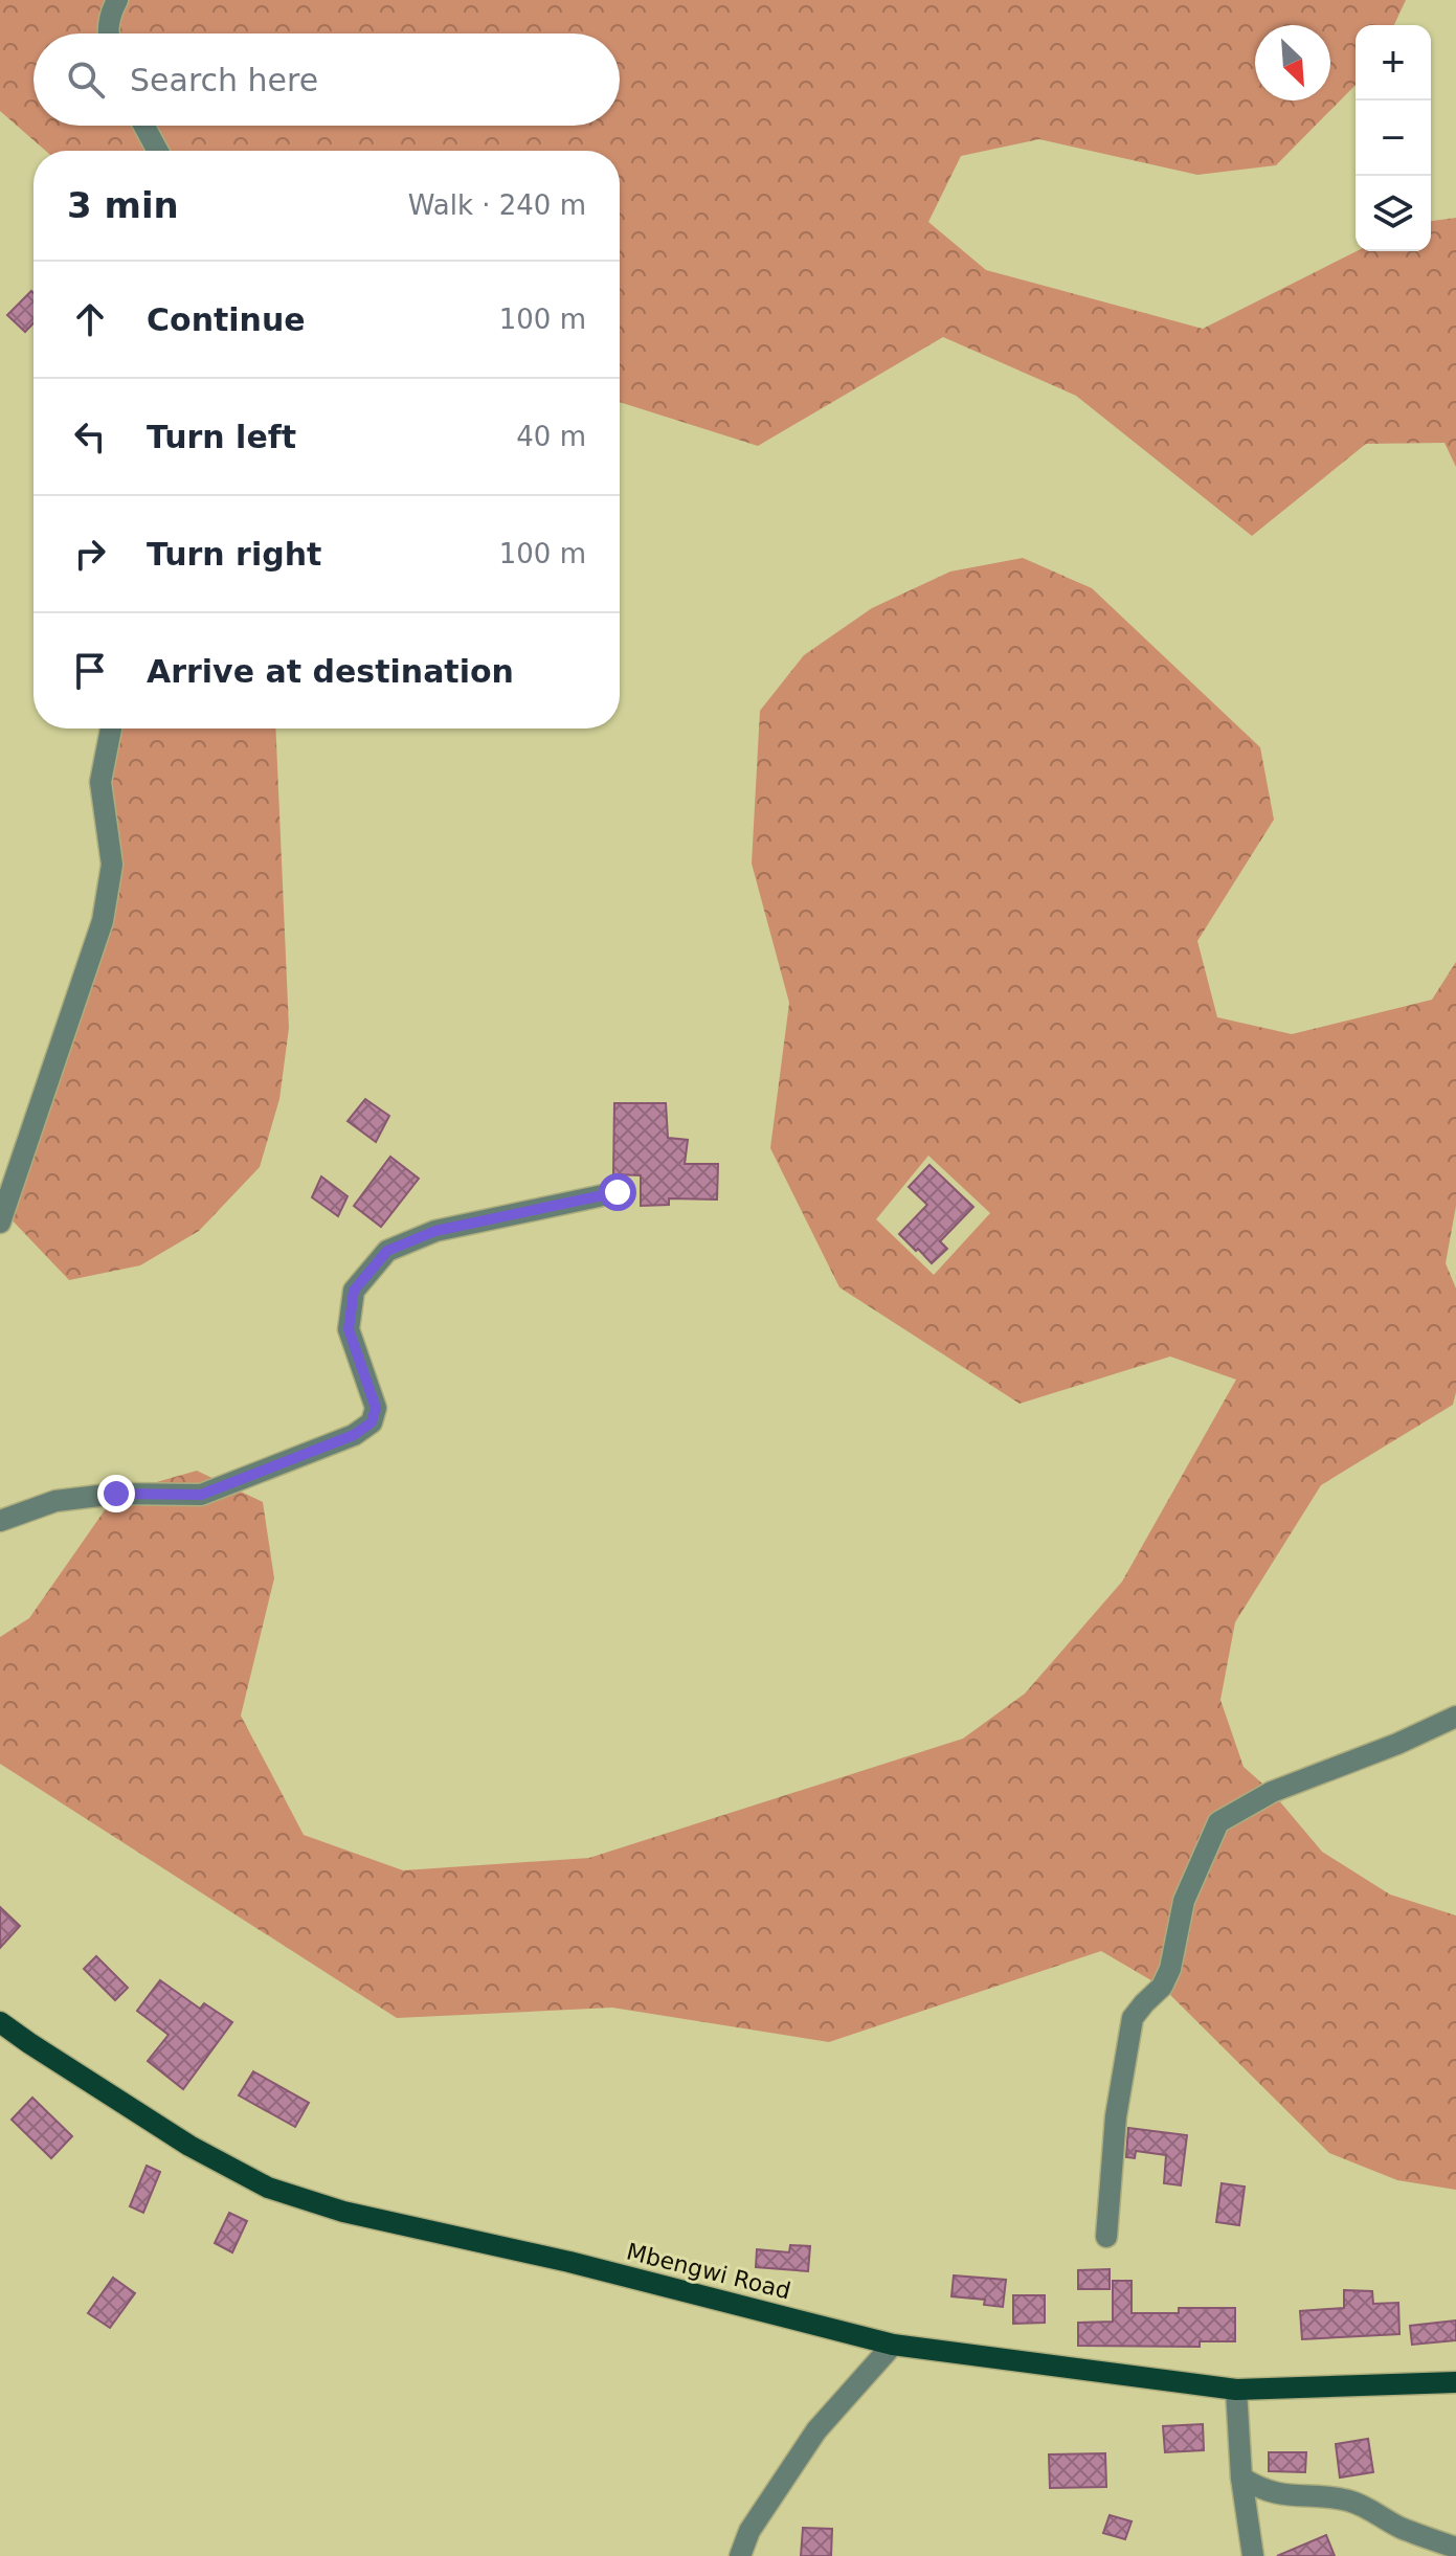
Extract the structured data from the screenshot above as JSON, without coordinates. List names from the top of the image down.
{
  "streets": {
    "main road": ["Mbengwi Road"]
  },
  "north": "bottom right",
  "page": {
    "map_buttons": ["+", "−"],
    "search": "Search here",
    "heading": ["3 min", "Walk · 240 m"],
    "list": [
      ["Continue", "100 m"],
      ["Turn left", "40 m"],
      ["Turn right", "100 m"],
      "Arrive at destination"
    ]
  }
}
